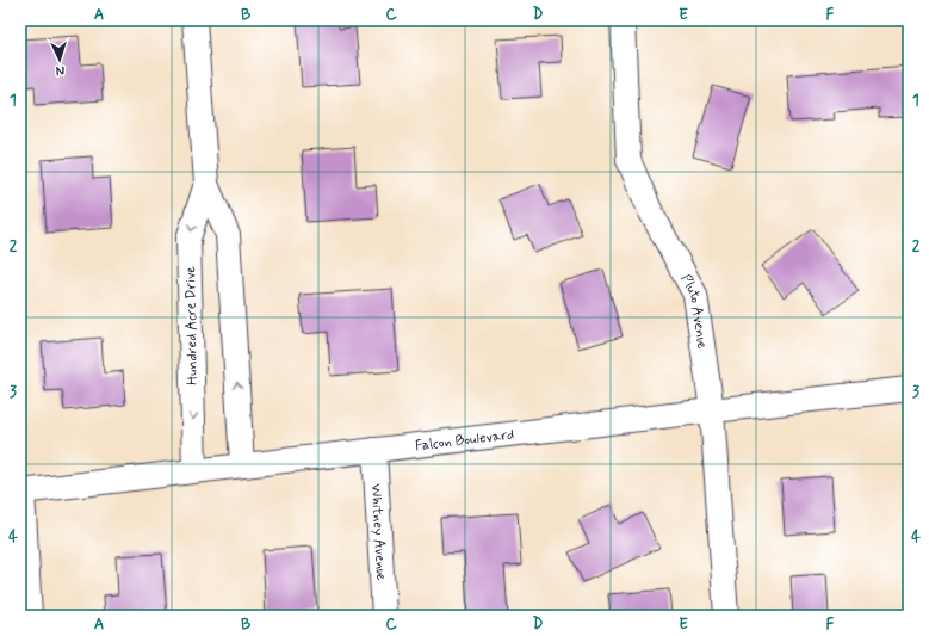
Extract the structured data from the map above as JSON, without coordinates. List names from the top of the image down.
{
  "streets": {
    "street": [
      "Pluto Avenue",
      "Hundred Acre Drive",
      "Falcon Boulevard",
      "Whitney Avenue"
    ]
  },
  "crossings": [
    ["Pluto Avenue", "Falcon Boulevard"],
    ["Hundred Acre Drive", "Falcon Boulevard"],
    ["Falcon Boulevard", "Whitney Avenue"]
  ],
  "north": "bottom",
  "grid": {
    "columns": [
      "A",
      "B",
      "C",
      "D",
      "E",
      "F"
    ],
    "rows": [
      "1",
      "2",
      "3",
      "4"
    ]
  }
}
